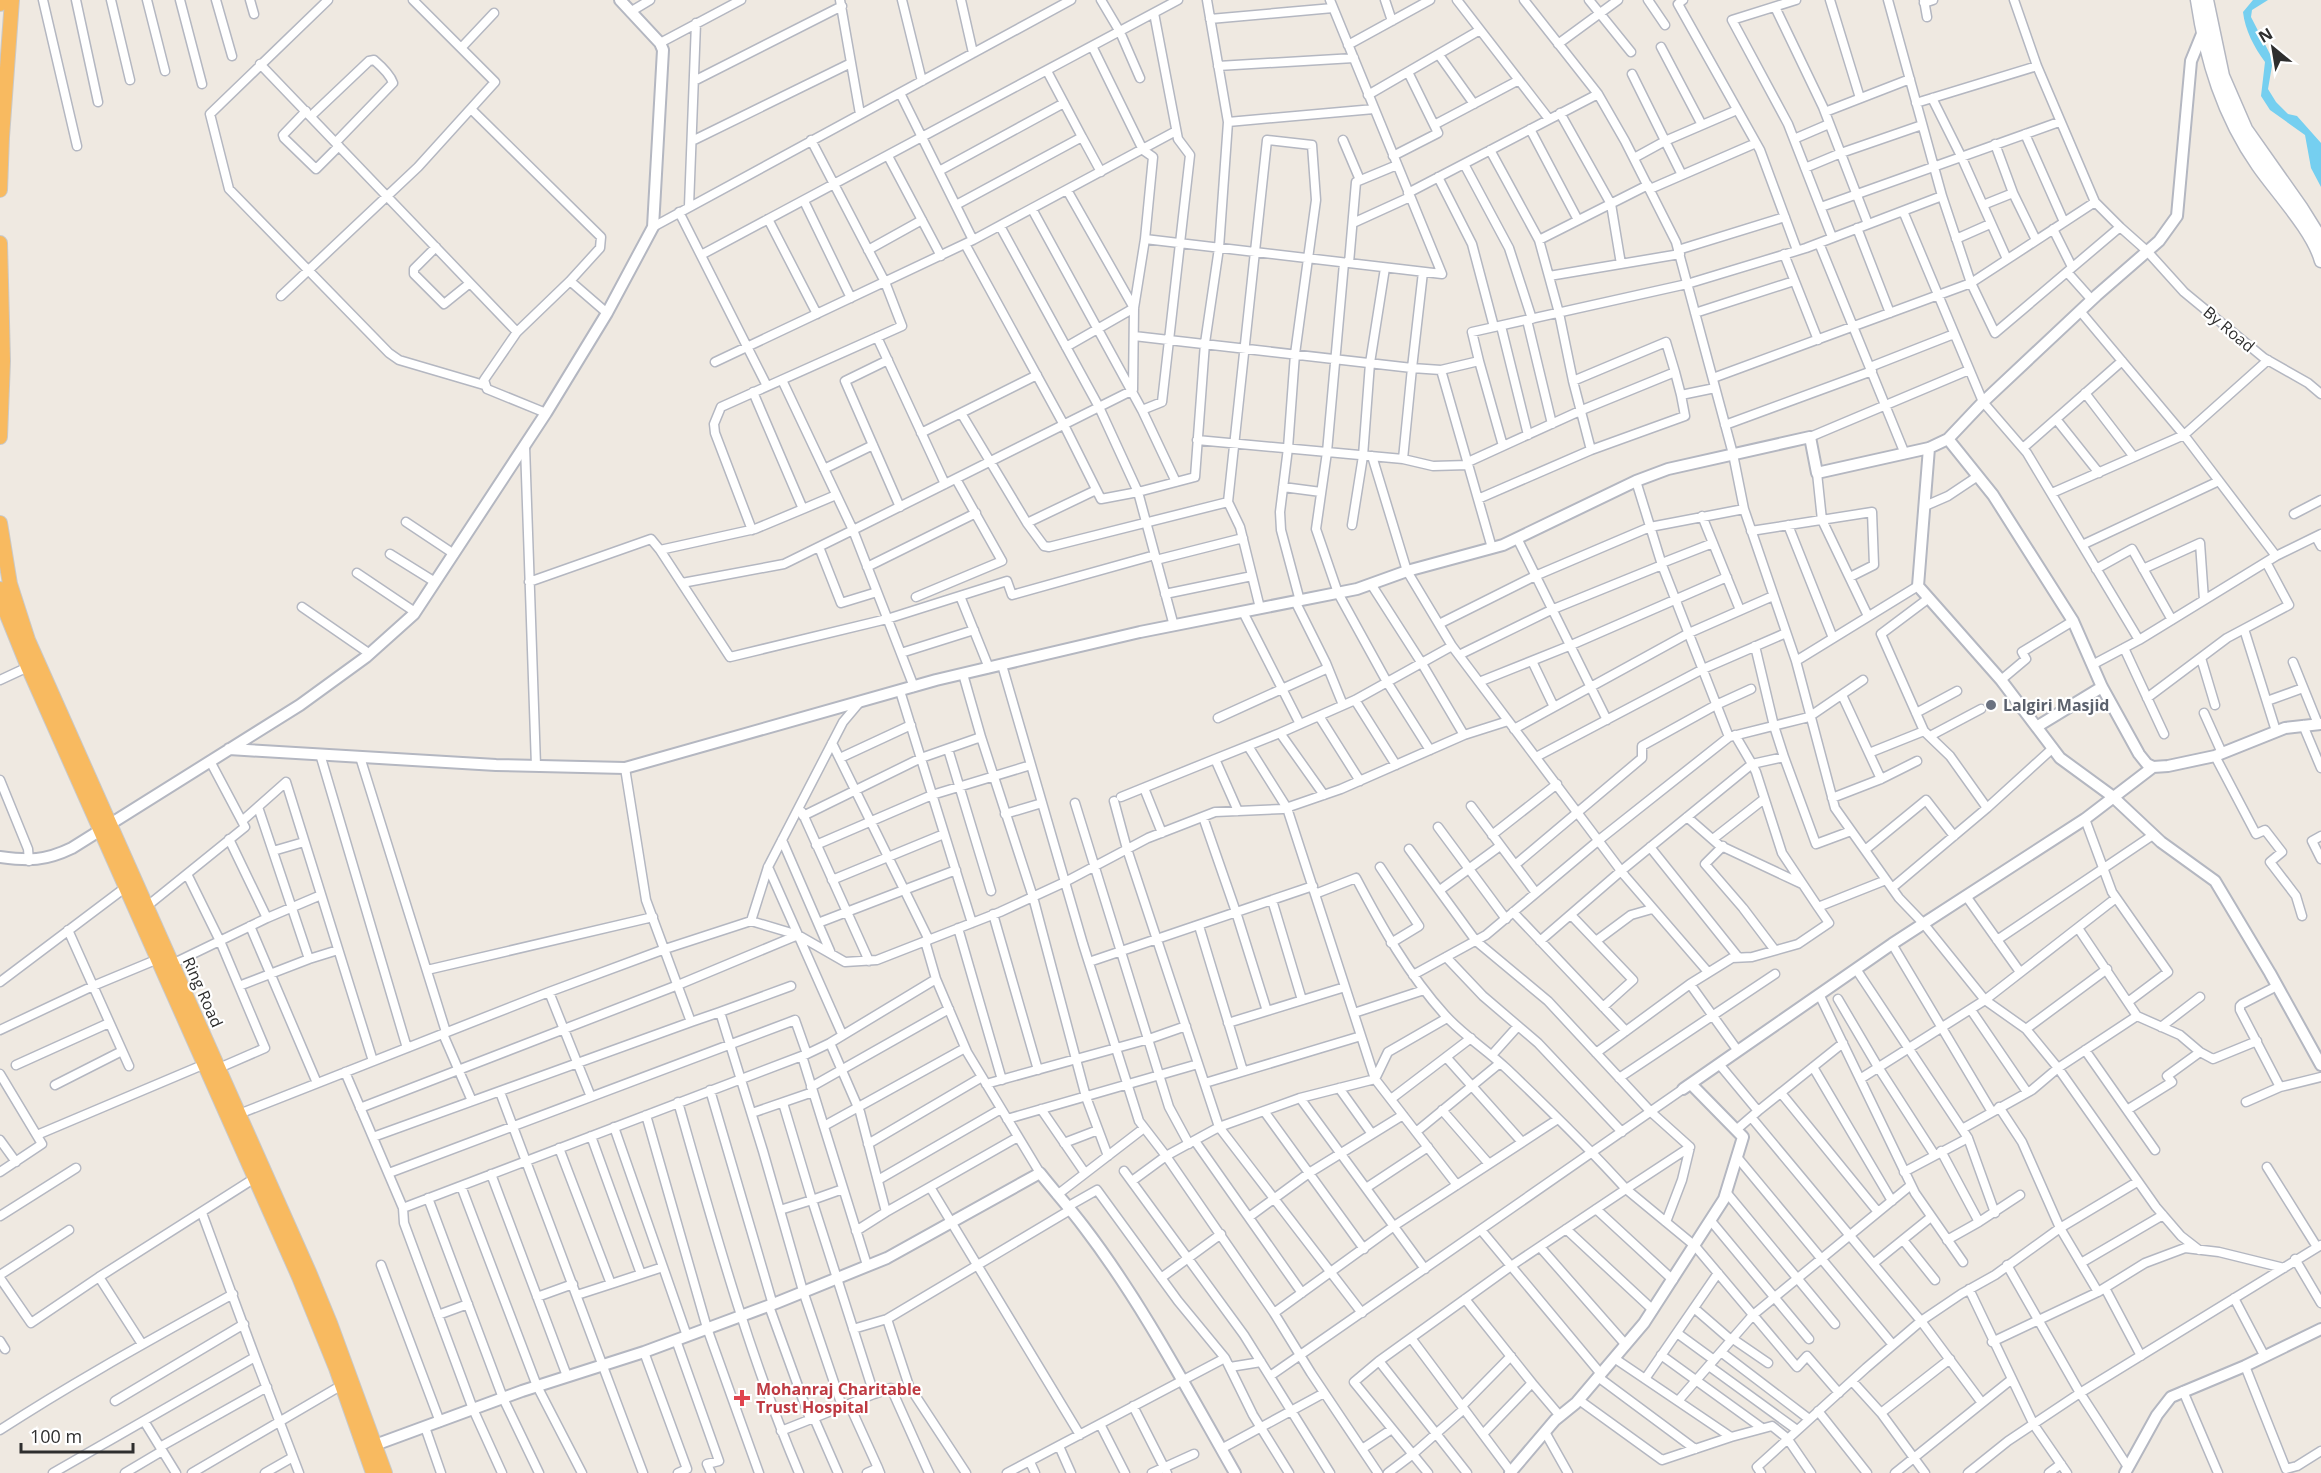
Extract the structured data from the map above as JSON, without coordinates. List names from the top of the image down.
{
  "streets": {
    "highway": ["Ring Road"],
    "street": ["By Road"]
  },
  "places": {
    "other": ["Lalgiri Masjid"],
    "health": ["Mohanraj Charitable Trust Hospital"]
  },
  "scale_bar": "100 m",
  "north": "top left"
}
